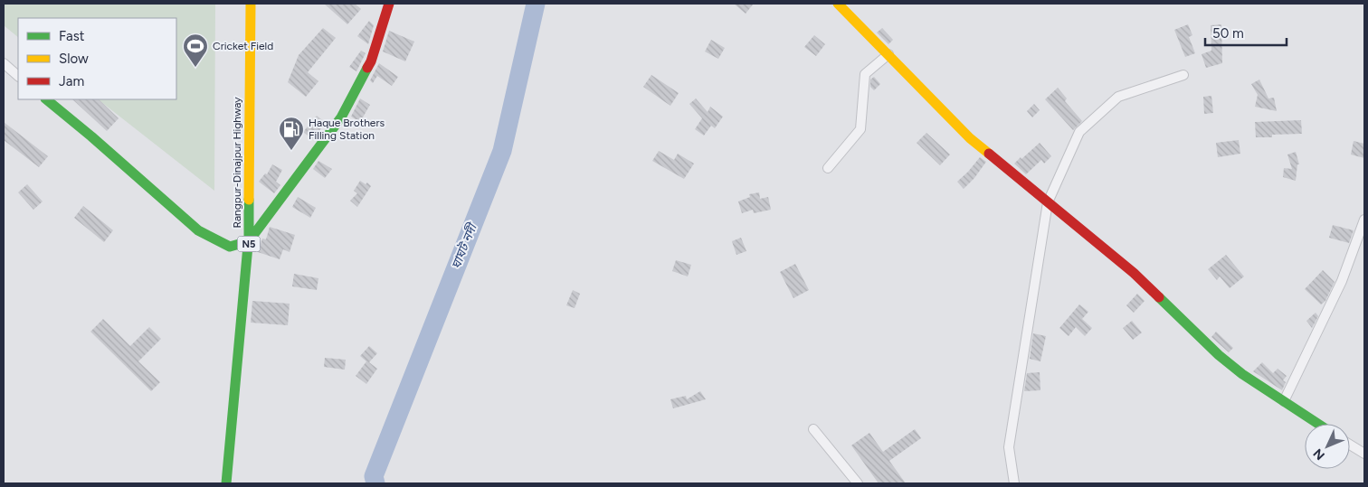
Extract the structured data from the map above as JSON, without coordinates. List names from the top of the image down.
{
  "streets": {
    "main road": ["Rangpur-Dinajpur Highway", "N5"]
  },
  "water": ["ঘাঘট নদী"],
  "places": {
    "sports": ["Cricket Field"],
    "fuel station": ["Haque Brothers Filling Station"]
  },
  "legend": ["Fast", "Slow", "Jam"],
  "scale_bar": "50 m",
  "north": "bottom left"
}
